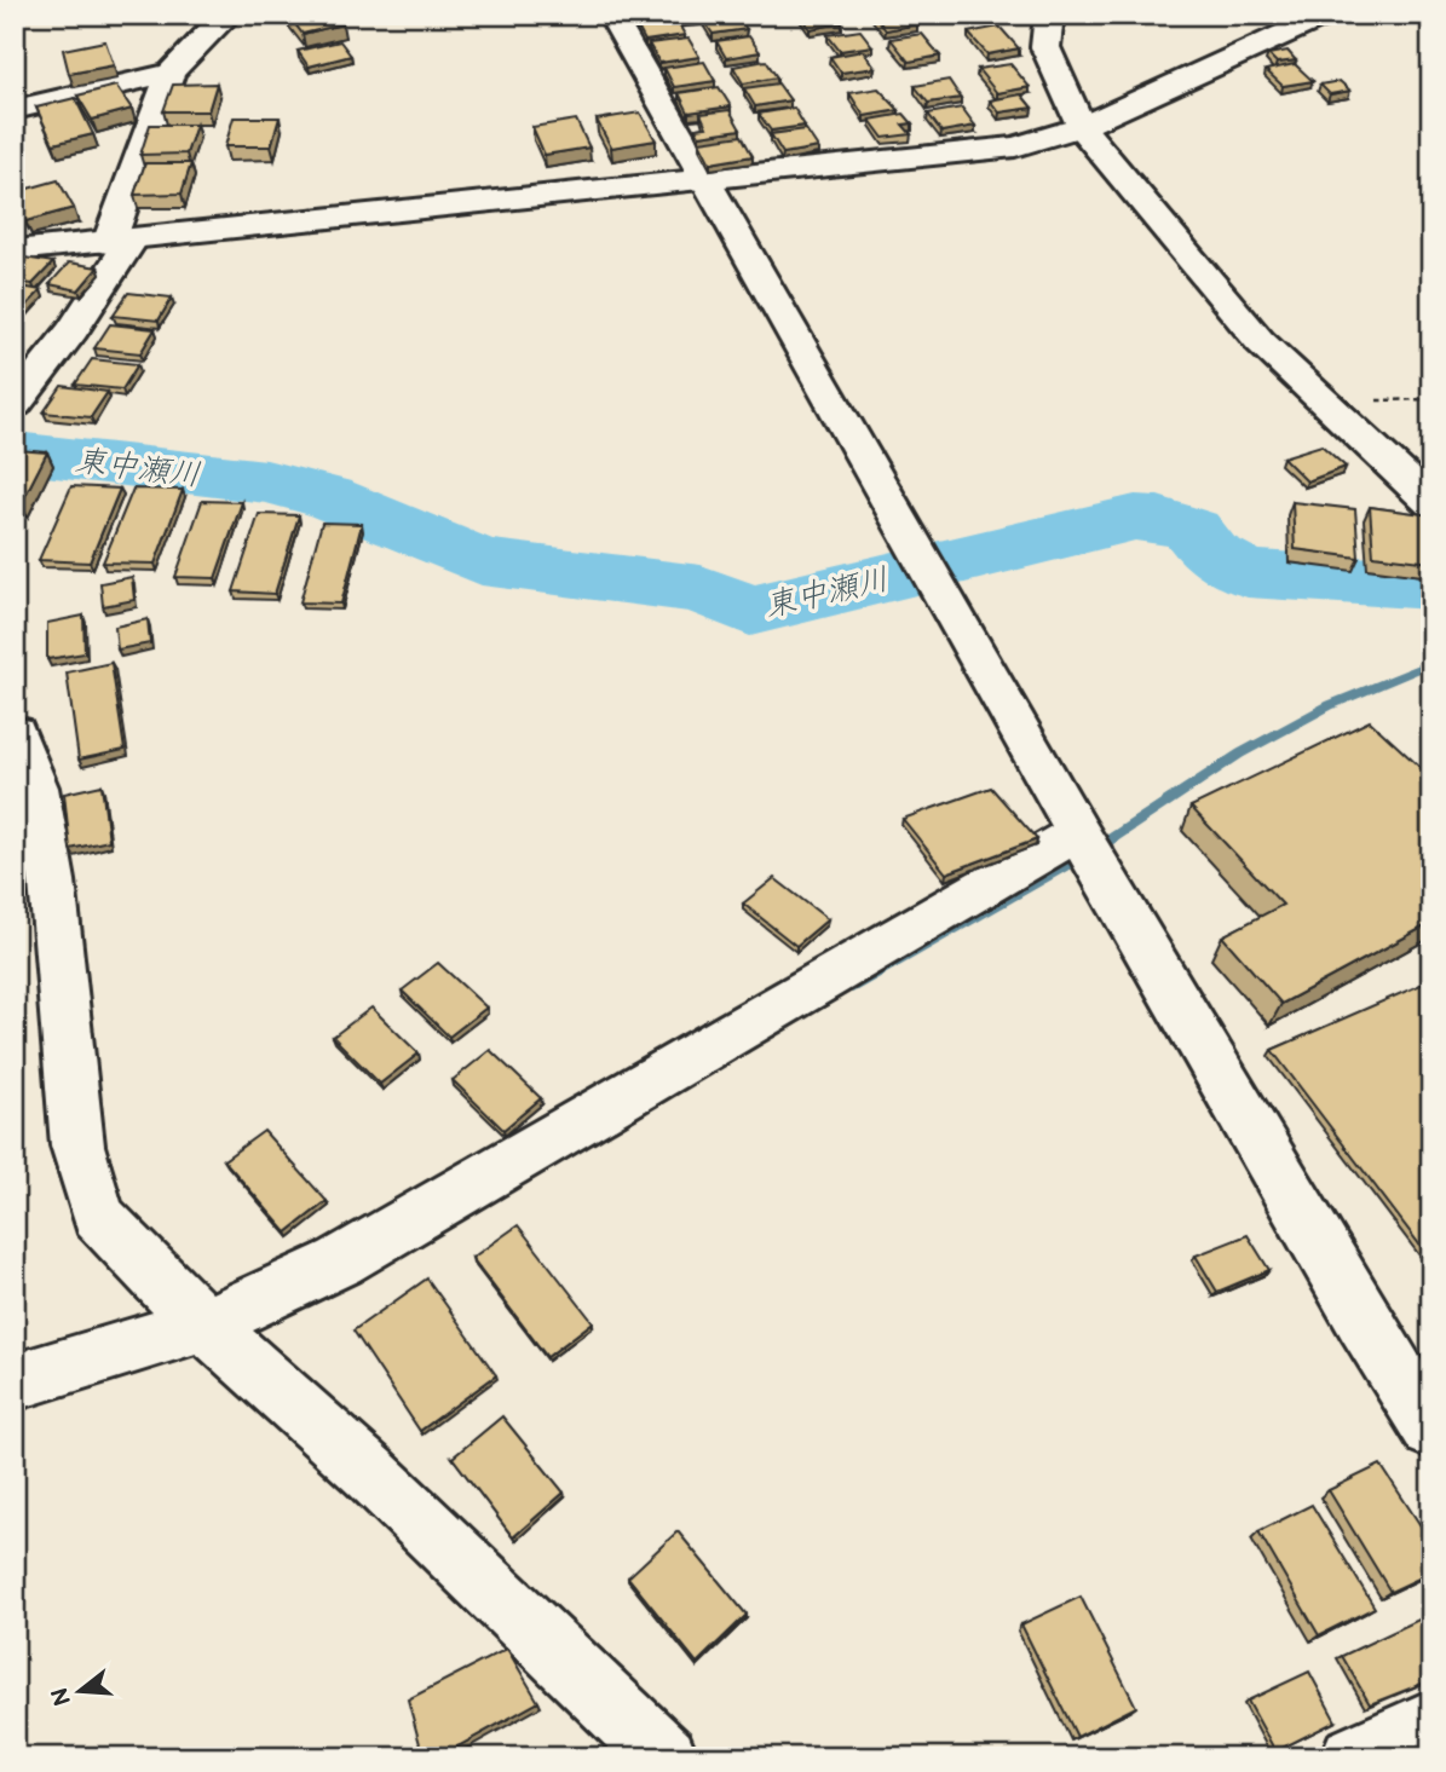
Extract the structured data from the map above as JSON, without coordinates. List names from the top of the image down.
{
  "water": ["東中瀬川"],
  "north": "left"
}
